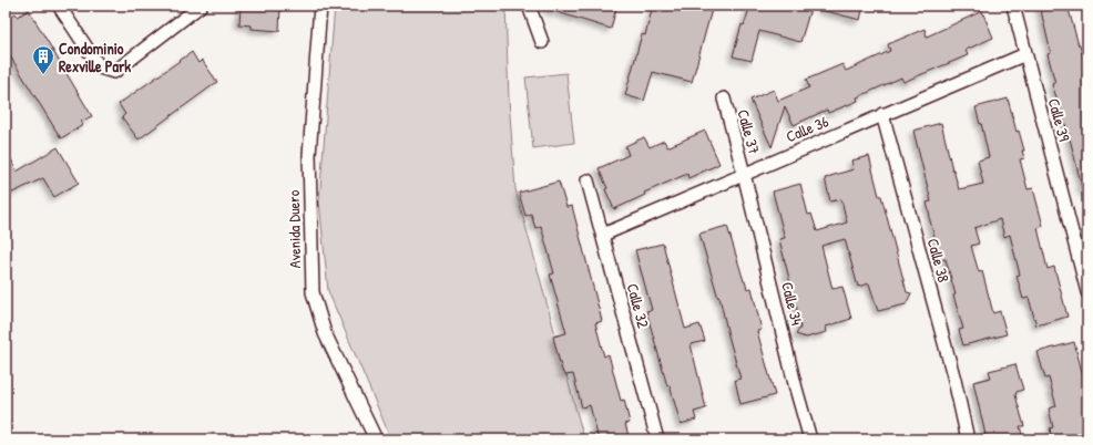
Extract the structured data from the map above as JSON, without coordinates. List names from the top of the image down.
{
  "streets": {
    "street": [
      "Calle 39",
      "Calle 36",
      "Calle 37",
      "Avenida Duero",
      "Calle 38",
      "Calle 34",
      "Calle 32"
    ]
  },
  "crossings": [
    ["Calle 39", "Calle 36"],
    ["Calle 36", "Calle 37"],
    ["Calle 36", "Calle 38"],
    ["Calle 36", "Calle 34"],
    ["Calle 36", "Calle 32"],
    ["Calle 37", "Calle 34"]
  ],
  "places": {
    "building": ["Condominio Rexville Park"]
  }
}
